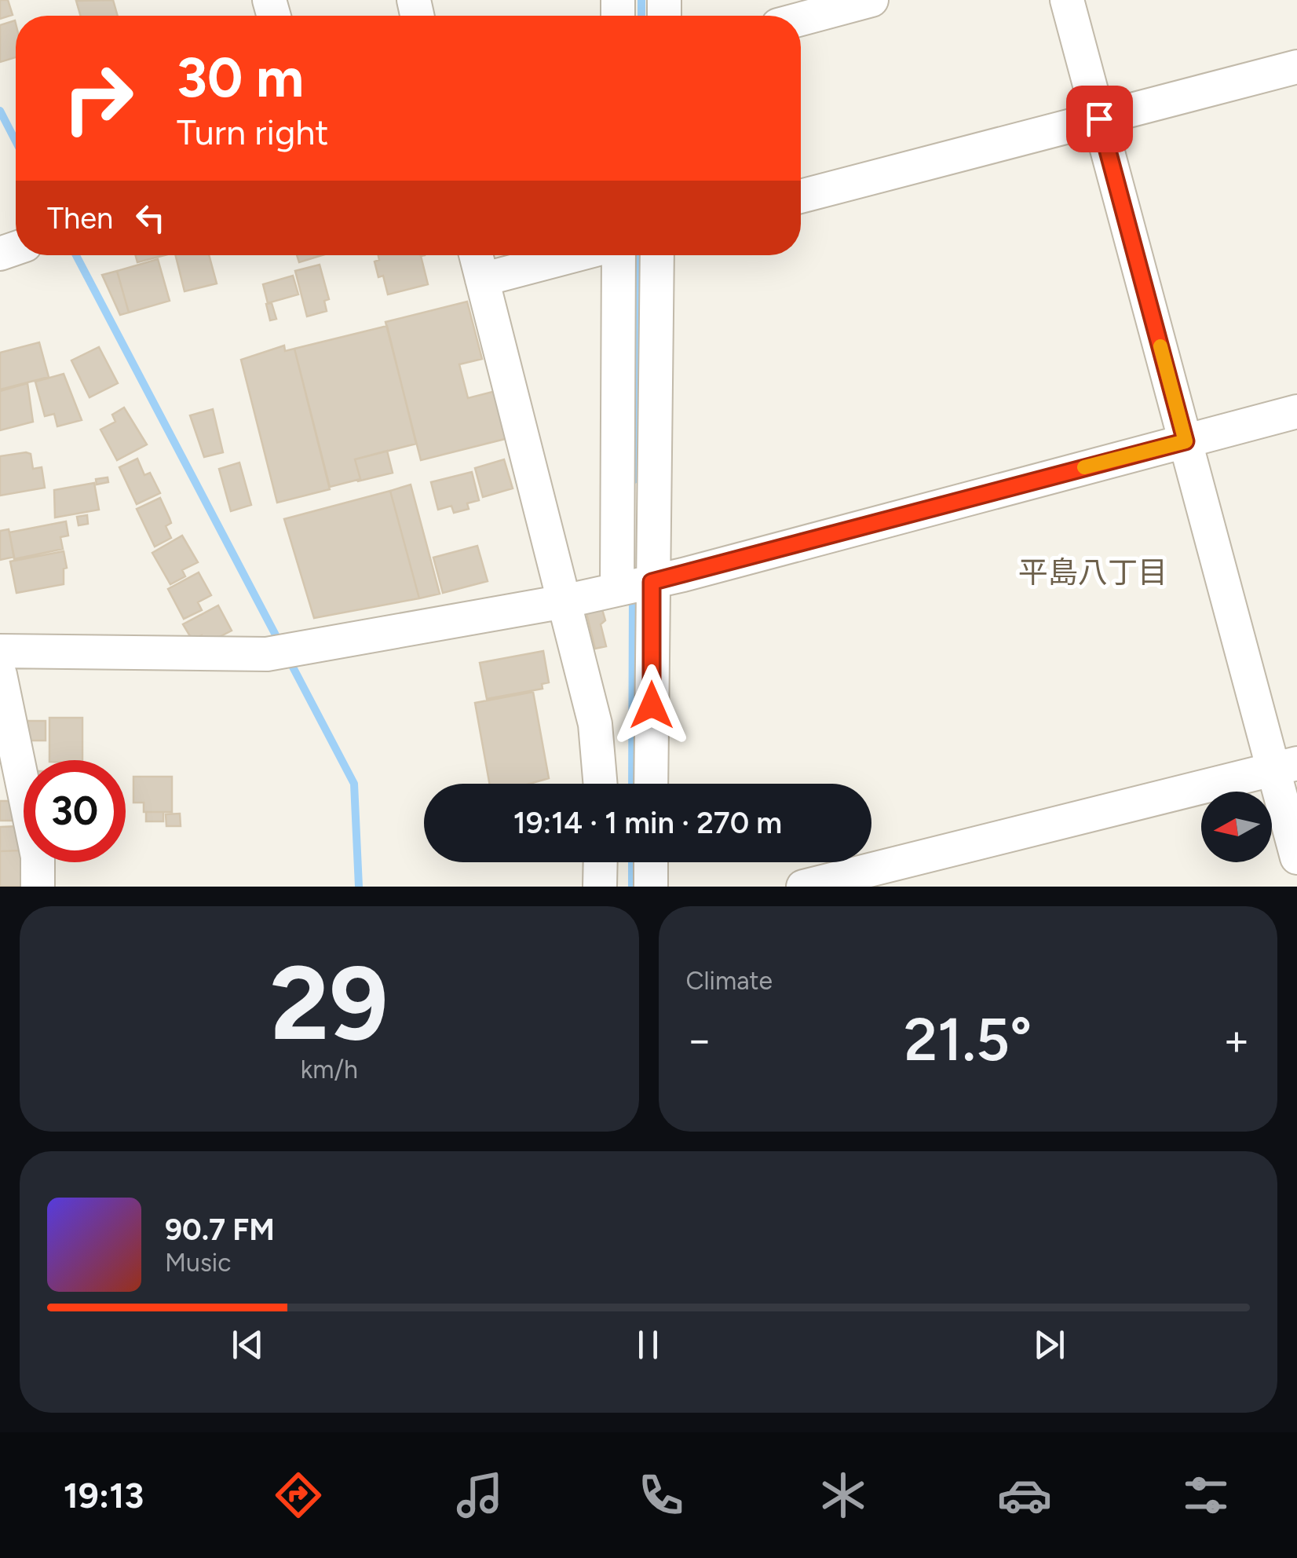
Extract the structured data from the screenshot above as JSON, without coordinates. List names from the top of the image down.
{
  "districts": ["平島八丁目"],
  "north": "left",
  "page": {
    "turn": ["30 m", "Turn right"],
    "then": "Then",
    "limit": "30",
    "trip": "19:14 · 1 min · 270 m",
    "tile": [
      ["29", "km/h"],
      "Climate"
    ],
    "heat": ["−", "21.5°", "+"],
    "song": ["90.7 FM", "Music"],
    "tabs": "19:13"
  }
}
